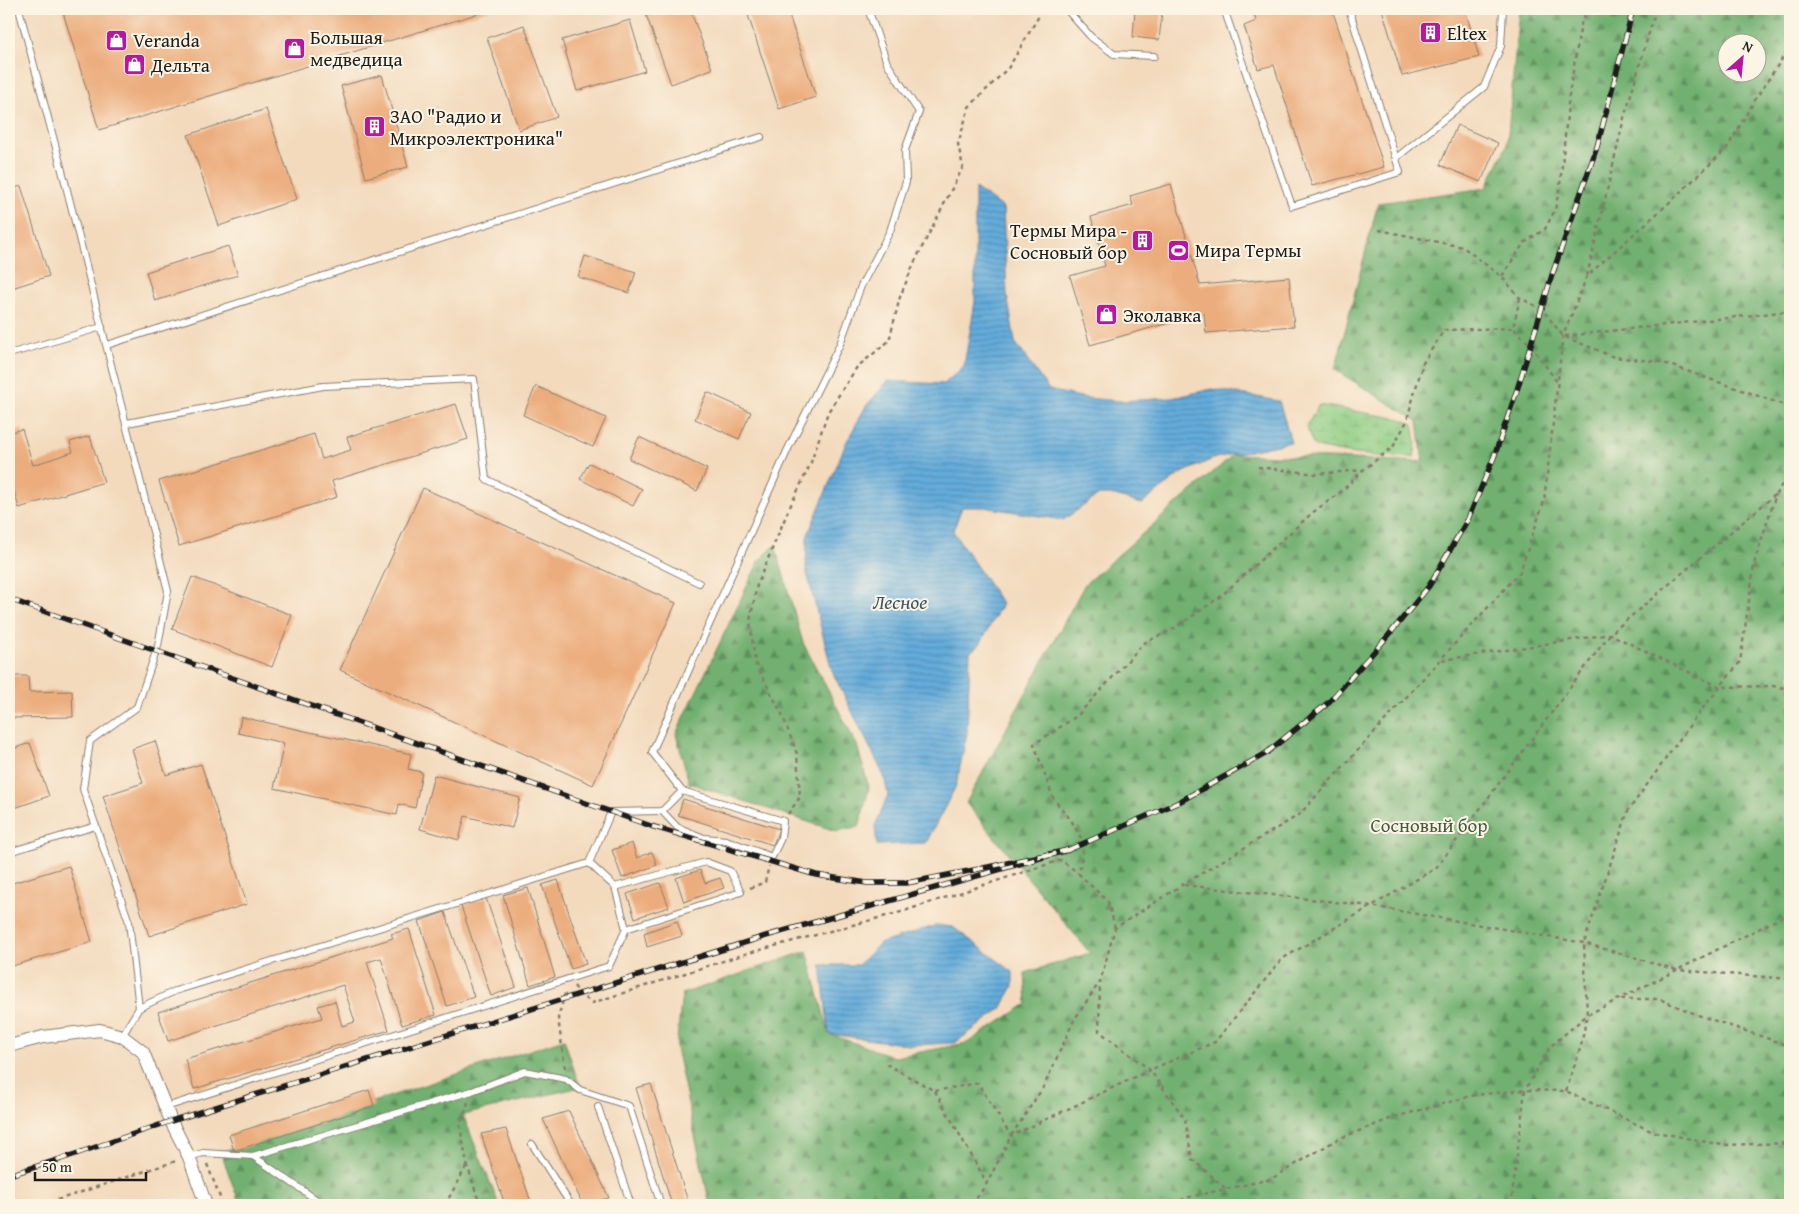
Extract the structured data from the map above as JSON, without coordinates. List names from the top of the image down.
{
  "water": ["Лесное"],
  "parks": ["Сосновый бор"],
  "places": {
    "building": ["Eltex", "ЗАО \"Радио и Микроэлектроника\"", "Термы Мира - Сосновый бор"],
    "shop": [
      "Veranda",
      "Большая медведица",
      "Дельта",
      "Эколавка"
    ],
    "sports": ["Мира Термы"]
  },
  "scale_bar": "50 m",
  "north": "top right"
}
